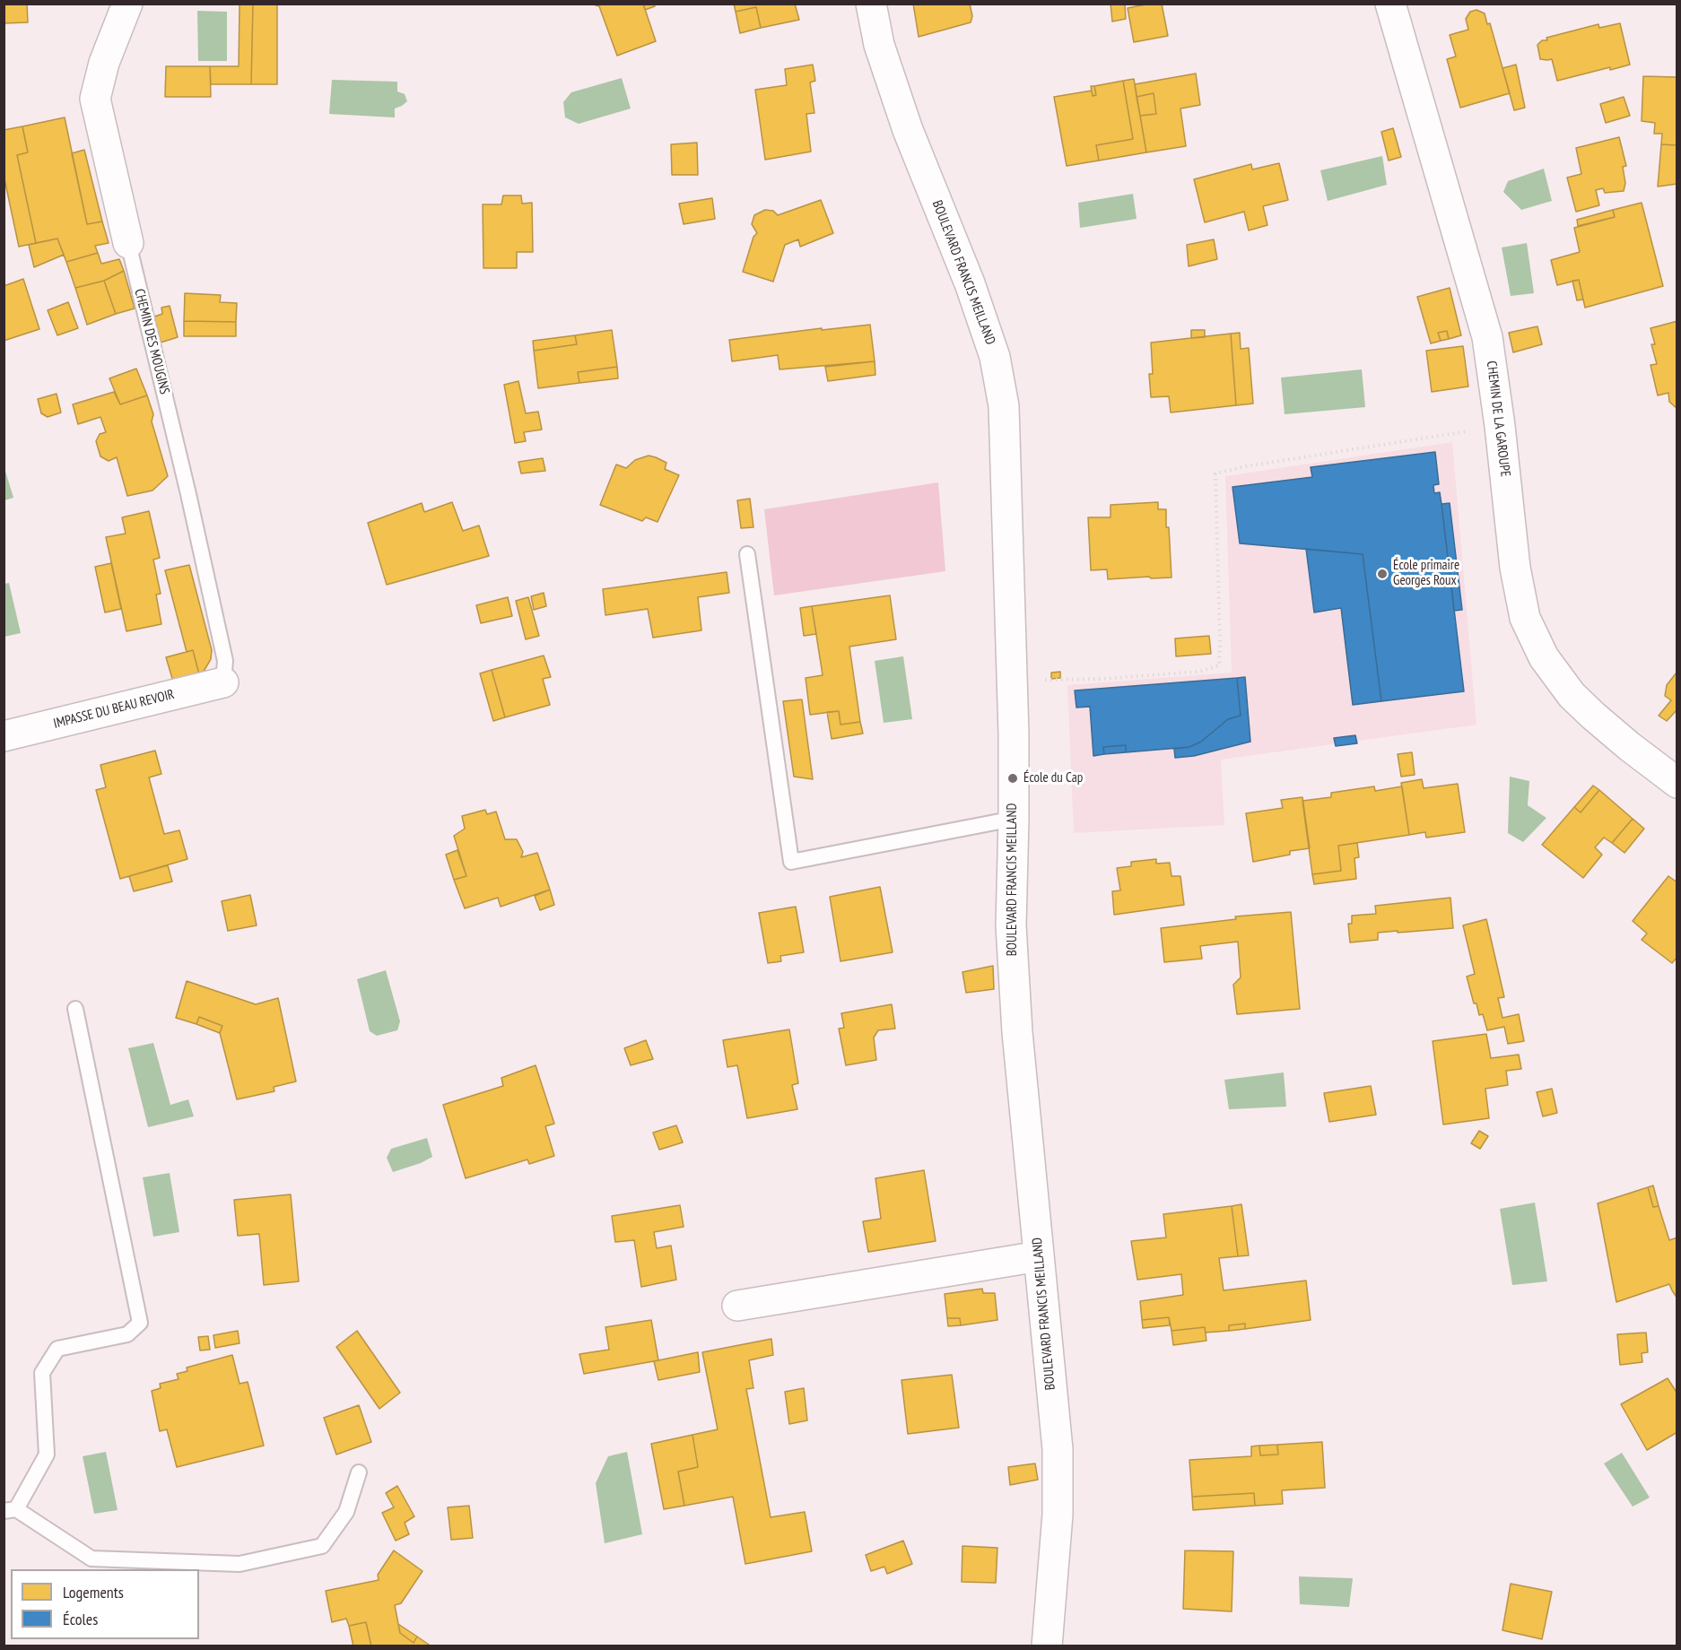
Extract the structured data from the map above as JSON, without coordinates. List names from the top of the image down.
{
  "streets": {
    "street": [
      "BOULEVARD FRANCIS MEILLAND",
      "CHEMIN DES MOUGINS",
      "CHEMIN DE LA GAROUPE",
      "IMPASSE DU BEAU REVOIR"
    ]
  },
  "crossings": [
    ["CHEMIN DES MOUGINS", "IMPASSE DU BEAU REVOIR"]
  ],
  "places": ["École primaire Georges Roux", "École du Cap"],
  "legend": ["Logements", "Écoles"]
}
